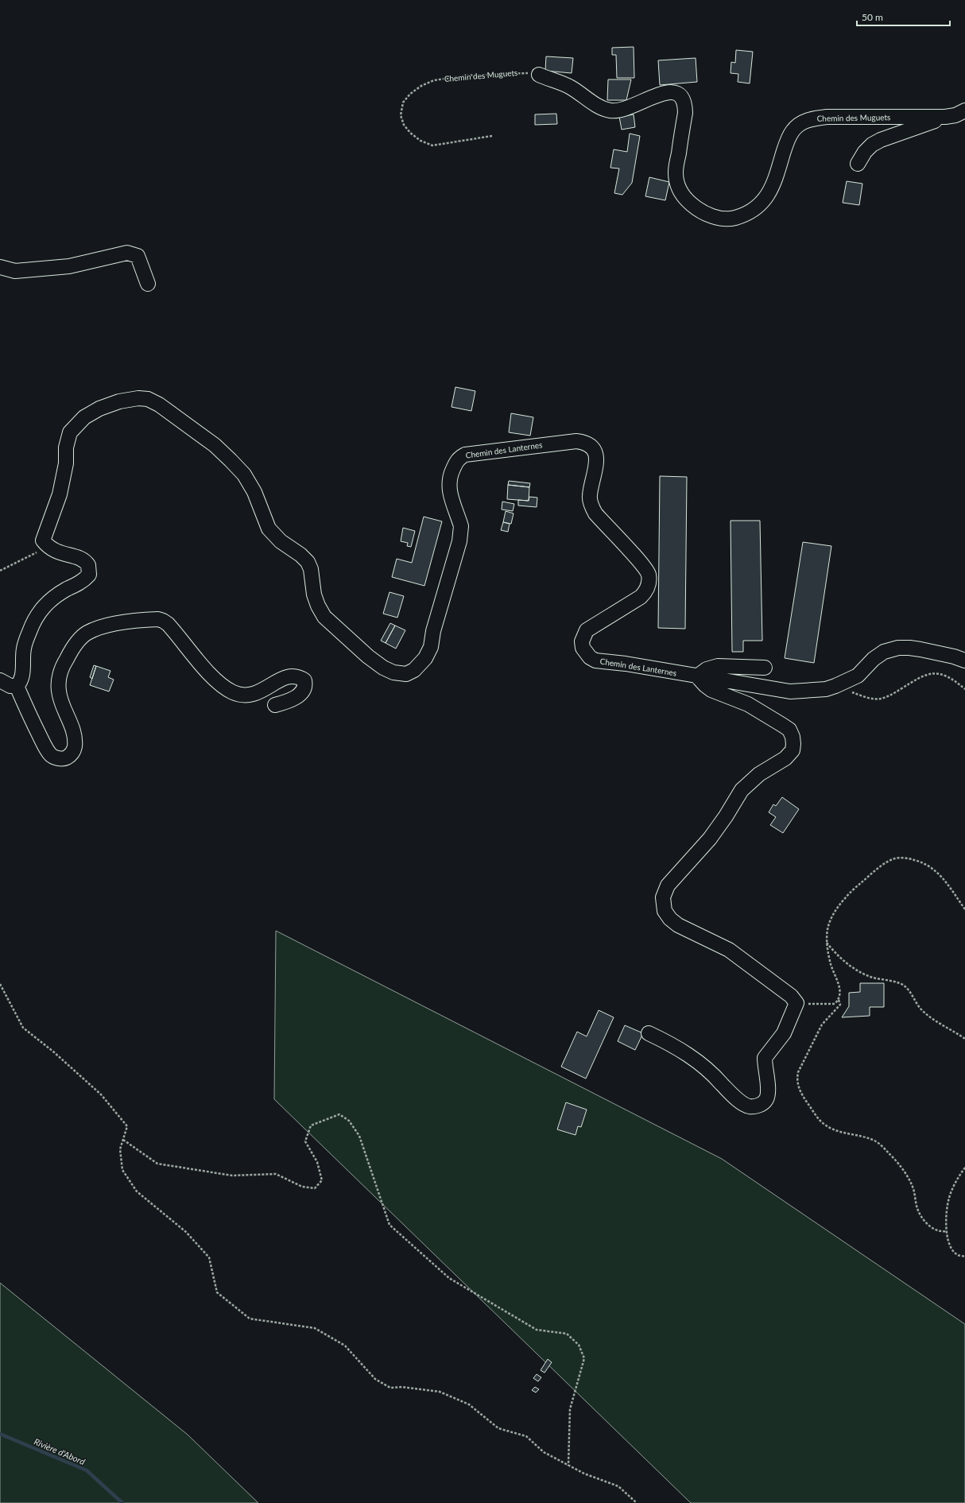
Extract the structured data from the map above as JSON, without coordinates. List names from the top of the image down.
{
  "streets": {
    "street": ["Chemin des Muguets", "Chemin des Lanternes"]
  },
  "water": ["Rivière d'Abord"],
  "scale_bar": "50 m"
}
